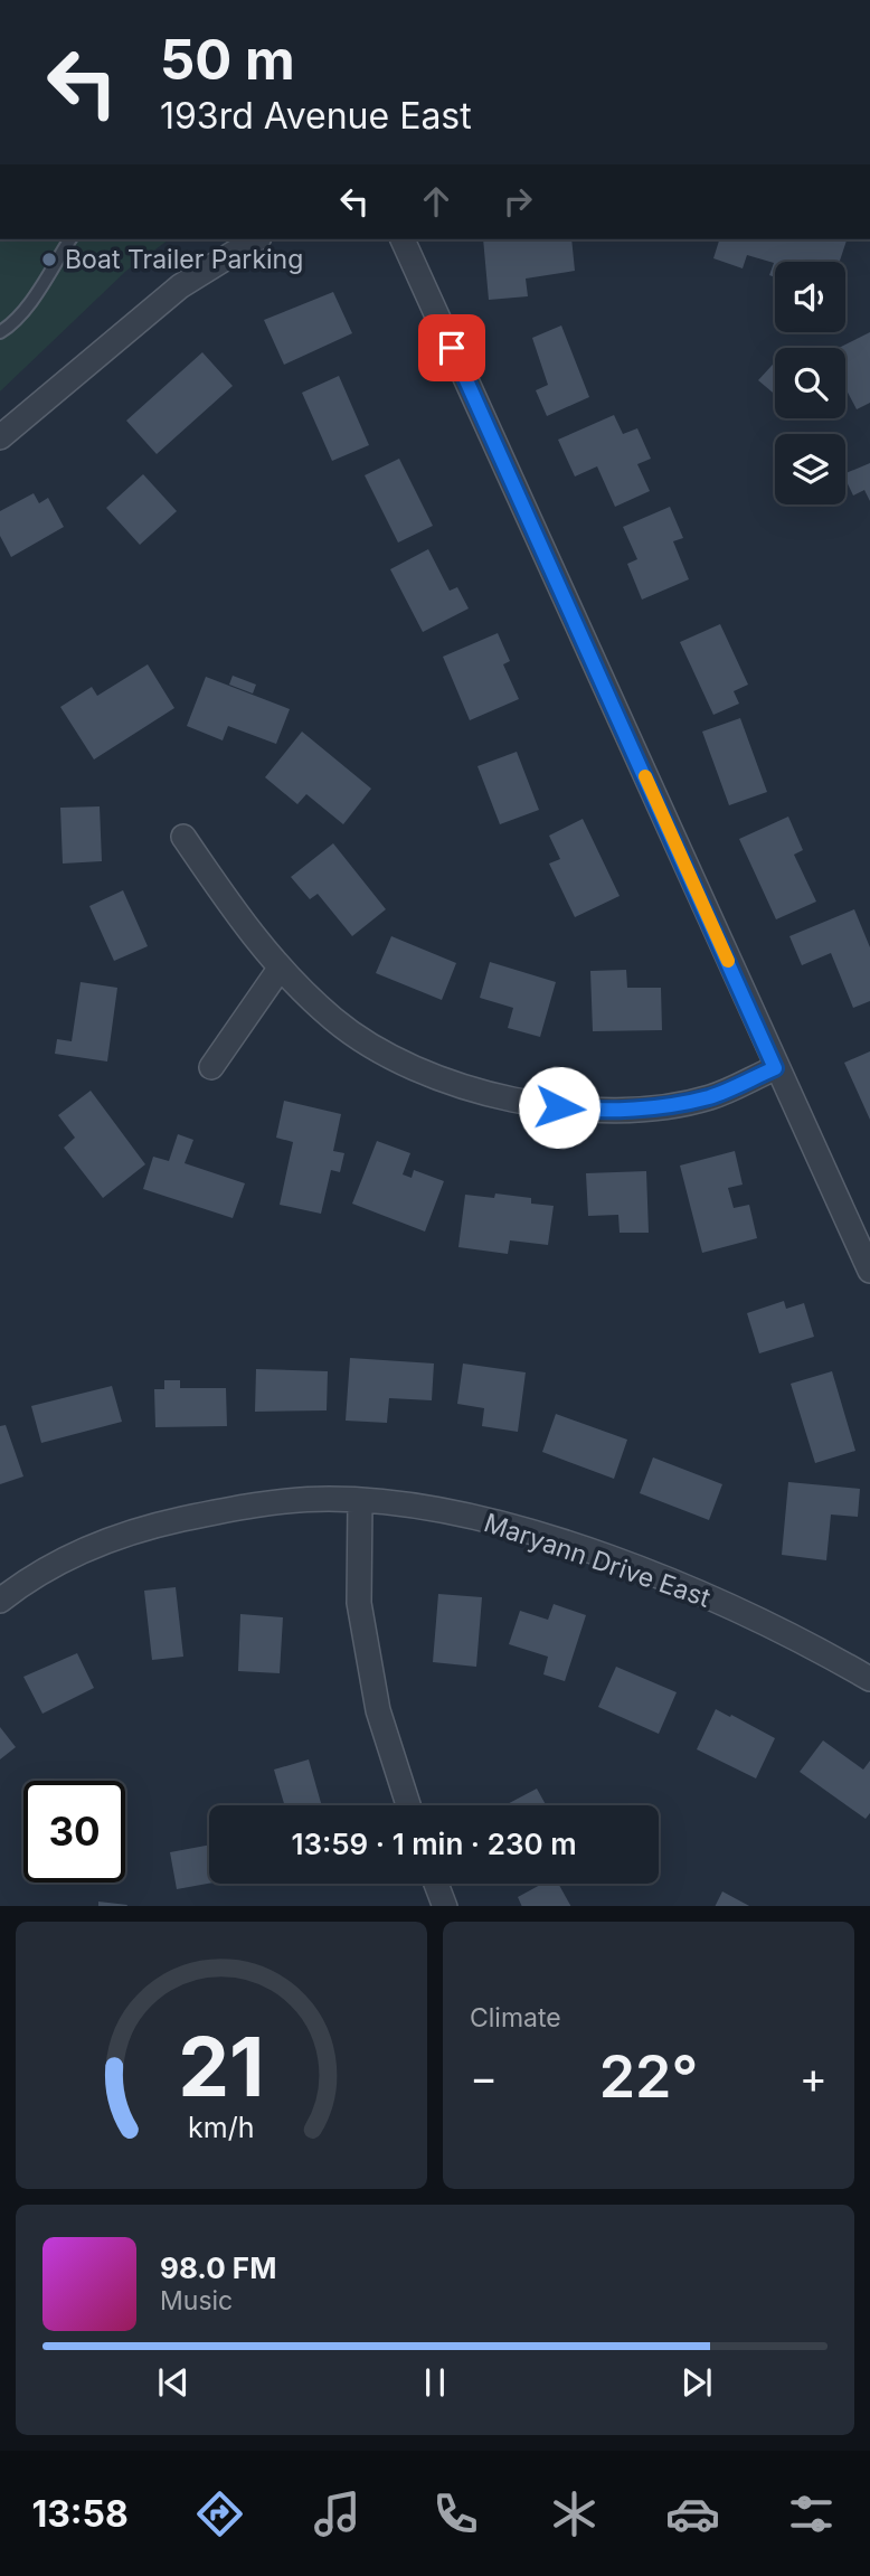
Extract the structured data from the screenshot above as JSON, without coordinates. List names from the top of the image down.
{
  "streets": {
    "street": ["Maryann Drive East"]
  },
  "places": ["Boat Trailer Parking"],
  "page": {
    "turn": ["50 m", "193rd Avenue East"],
    "limit": "30",
    "trip": "13:59 · 1 min · 230 m",
    "tile": "Climate",
    "heat": ["−", "22°", "+"],
    "song": ["98.0 FM", "Music"],
    "tabs": "13:58",
    "gauge": ["21", "km/h"]
  }
}
